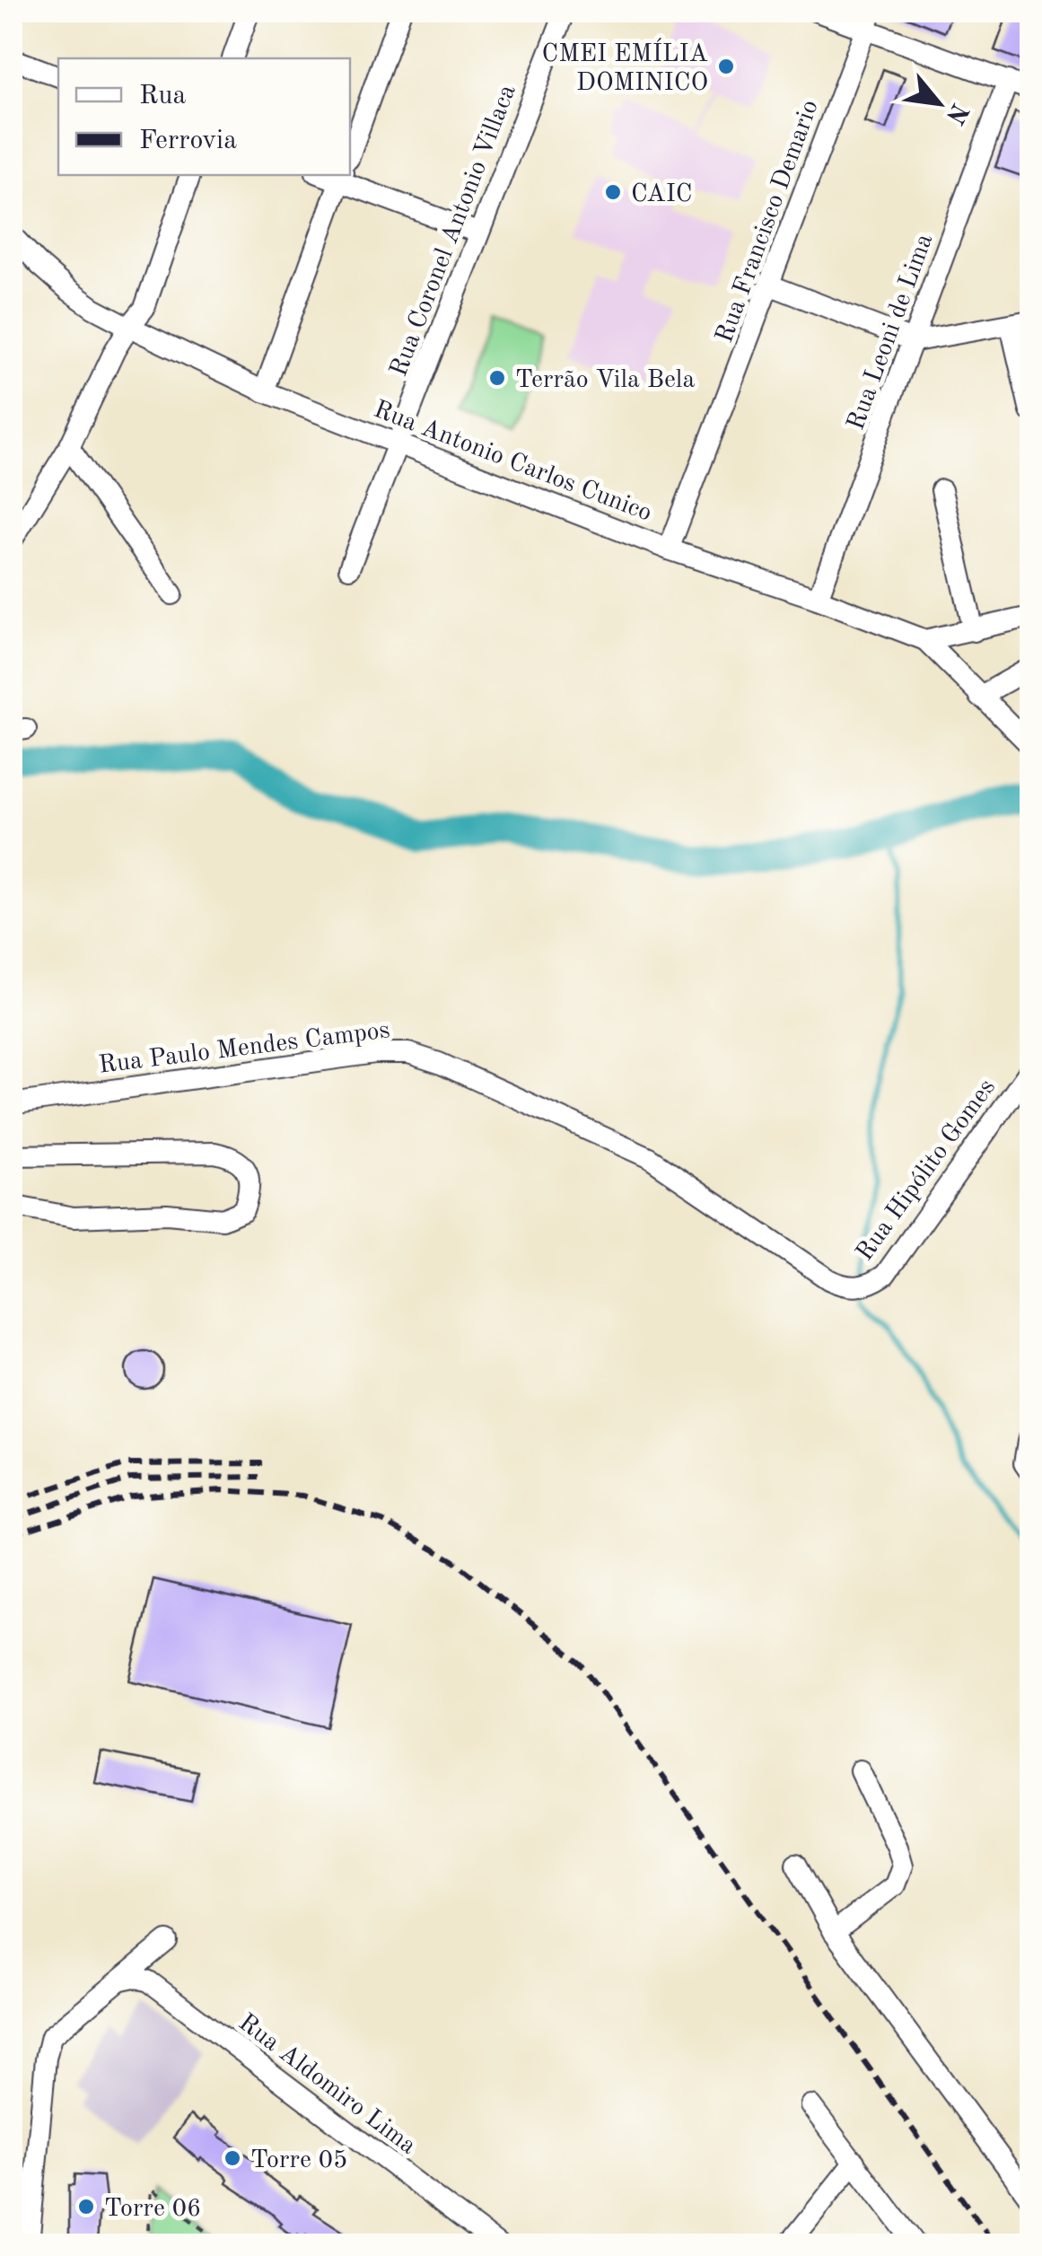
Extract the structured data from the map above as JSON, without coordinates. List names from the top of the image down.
{
  "streets": {
    "street": [
      "Rua Francisco Demario",
      "Rua Coronel Antonio Villaca",
      "Rua Leoni de Lima",
      "Rua Antonio Carlos Cunico",
      "Rua Paulo Mendes Campos",
      "Rua Hipólito Gomes",
      "Rua Aldomiro Lima"
    ]
  },
  "crossings": [
    ["Rua Francisco Demario", "Rua Antonio Carlos Cunico"],
    ["Rua Coronel Antonio Villaca", "Rua Antonio Carlos Cunico"],
    ["Rua Leoni de Lima", "Rua Antonio Carlos Cunico"],
    ["Rua Paulo Mendes Campos", "Rua Hipólito Gomes"]
  ],
  "places": [
    "CMEI EMÍLIA DOMINICO",
    "CAIC",
    "Terrão Vila Bela",
    "Torre 05",
    "Torre 06"
  ],
  "legend": ["Rua", "Ferrovia"],
  "north": "bottom right"
}
